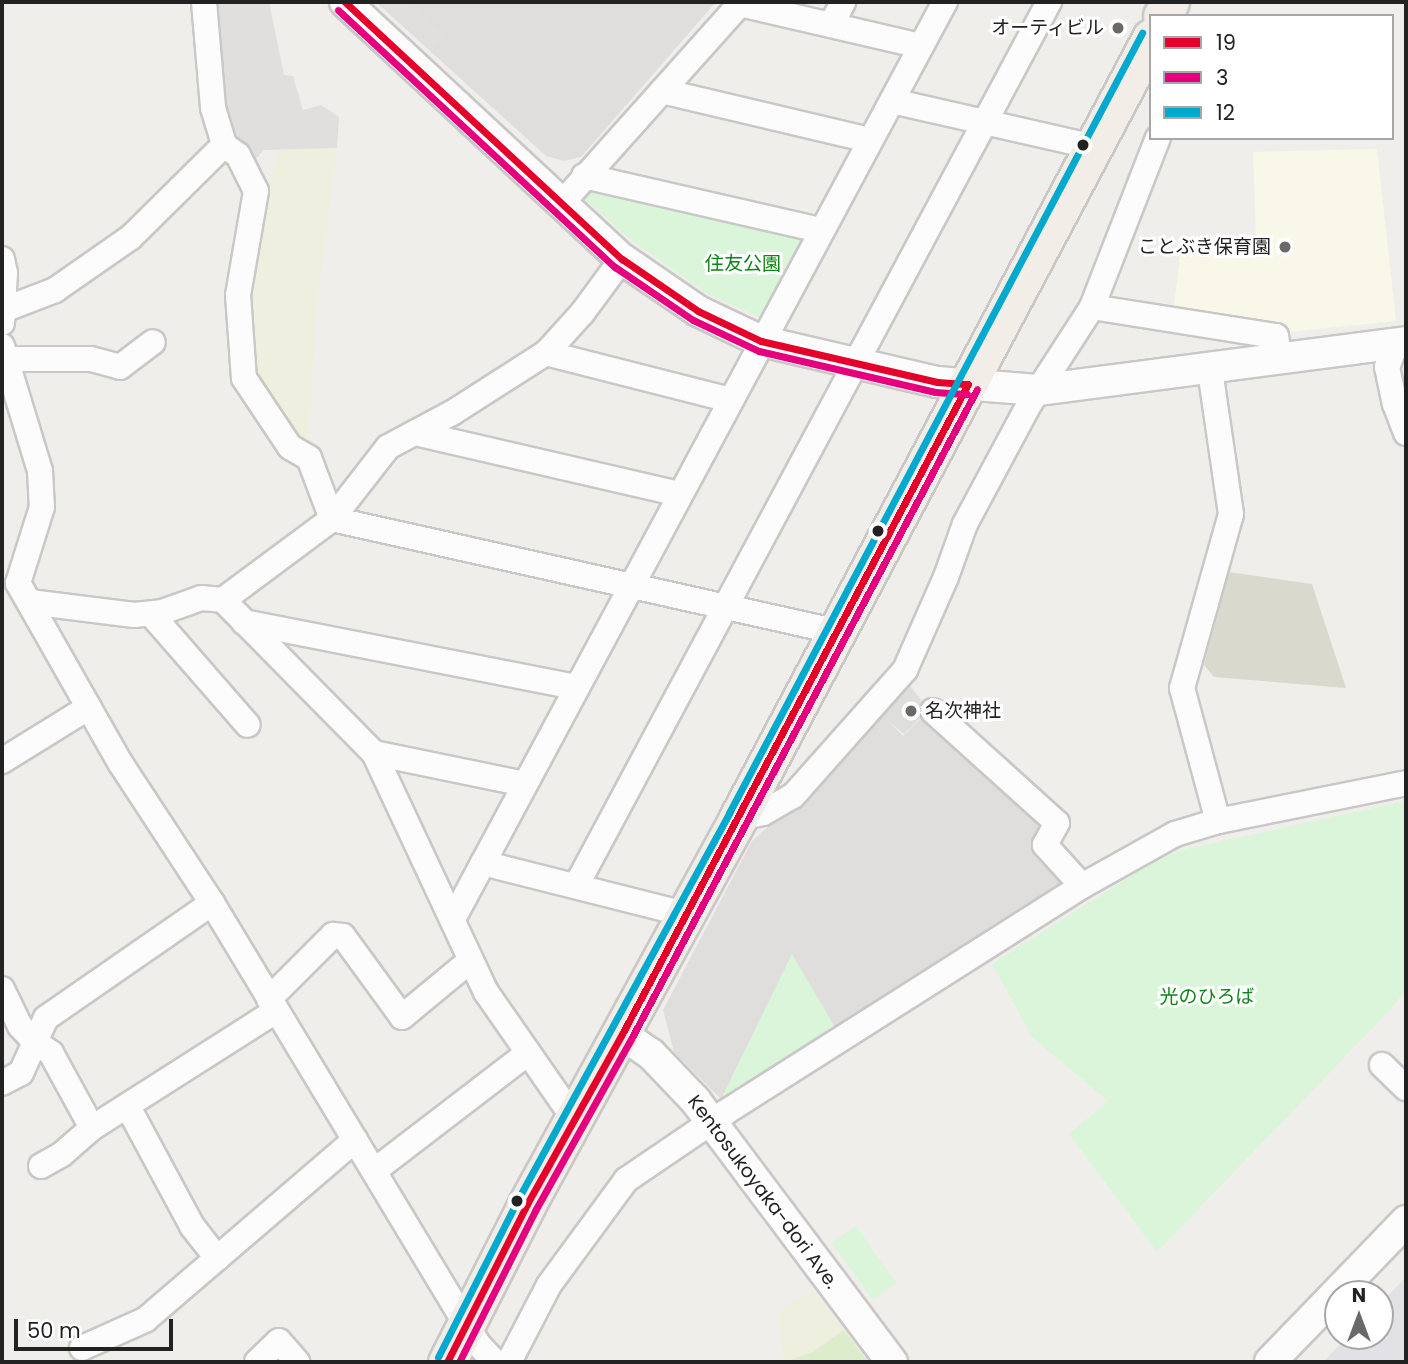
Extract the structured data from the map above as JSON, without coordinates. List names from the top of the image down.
{
  "streets": {
    "street": ["Kentosukoyaka-dori Ave."]
  },
  "parks": ["住友公園", "光のひろば"],
  "places": ["オーティビル", "ことぶき保育園", "名次神社"],
  "lines": ["transit line 19", "transit line 3", "transit line 12"],
  "legend": ["19", "3", "12"],
  "scale_bar": "50 m",
  "north": "top"
}
